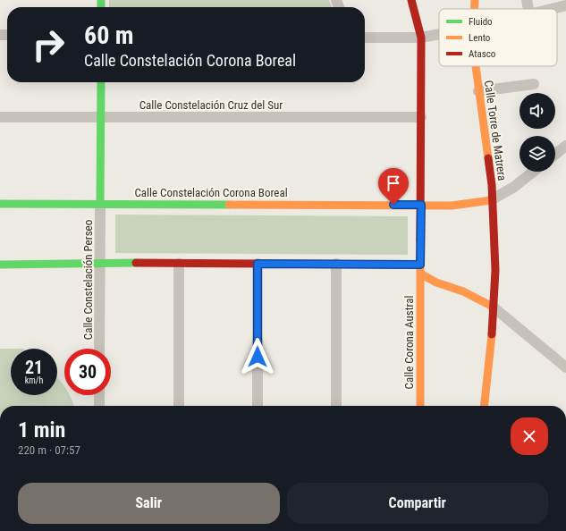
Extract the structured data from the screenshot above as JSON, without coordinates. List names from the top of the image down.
{
  "streets": {
    "street": [
      "Calle Constelación Cruz del Sur",
      "Calle Torre de Matrera",
      "Calle Constelación Corona Boreal",
      "Calle Constelación Perseo",
      "Calle Corona Austral"
    ]
  },
  "crossings": [
    ["Calle Constelación Cruz del Sur", "Calle Corona Austral"],
    ["Calle Torre de Matrera", "Calle Constelación Corona Boreal"],
    ["Calle Constelación Corona Boreal", "Calle Constelación Perseo"],
    ["Calle Constelación Corona Boreal", "Calle Corona Austral"]
  ],
  "legend": ["Fluido", "Lento", "Atasco"],
  "page": {
    "turn": ["60 m", "Calle Constelación Corona Boreal"],
    "speed": "21 km/h",
    "limit": "30",
    "heading": ["1 min", "220 m · 07:57"],
    "buttons": ["Salir", "Compartir"]
  }
}
